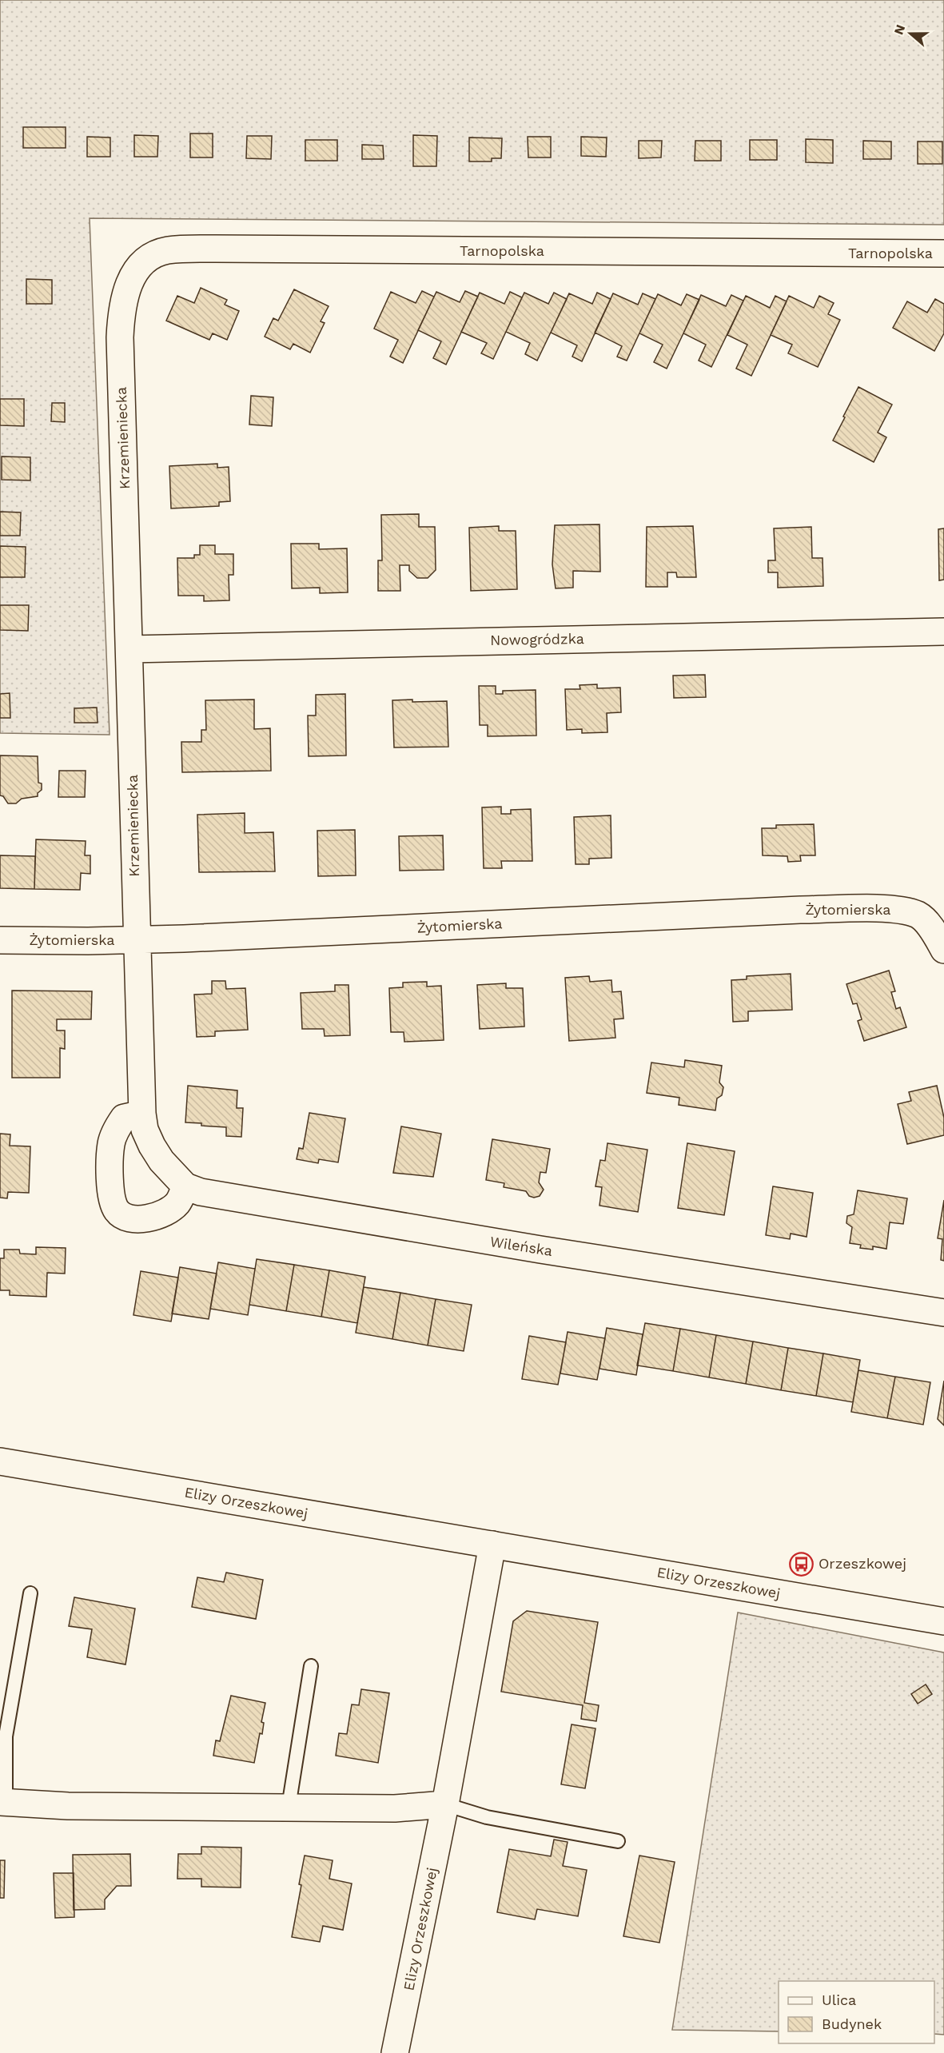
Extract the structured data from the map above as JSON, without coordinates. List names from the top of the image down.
{
  "streets": {
    "street": [
      "Tarnopolska",
      "Krzemieniecka",
      "Nowogródzka",
      "Żytomierska",
      "Wileńska",
      "Elizy Orzeszkowej"
    ]
  },
  "crossings": [
    ["Tarnopolska", "Krzemieniecka"],
    ["Krzemieniecka", "Nowogródzka"],
    ["Krzemieniecka", "Żytomierska"]
  ],
  "places": {
    "bus stop": ["Orzeszkowej"]
  },
  "legend": ["Ulica", "Budynek"],
  "north": "left"
}
